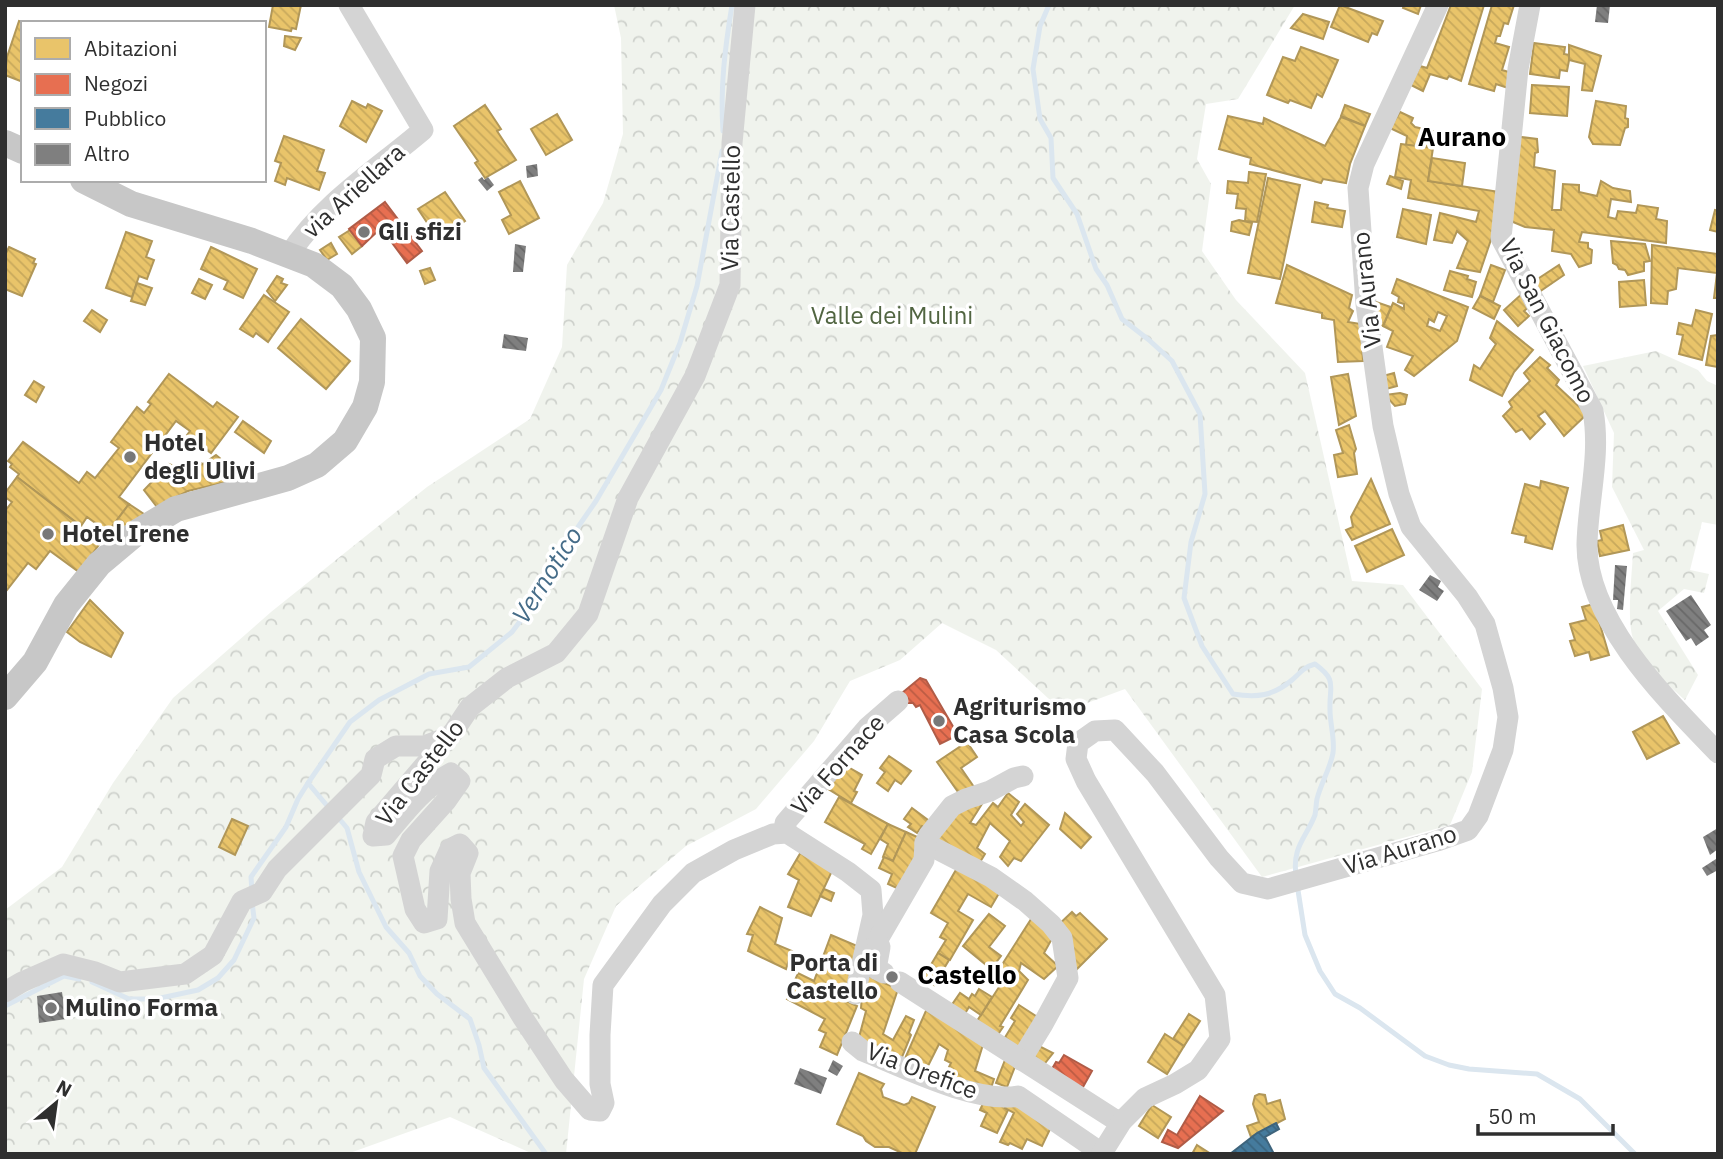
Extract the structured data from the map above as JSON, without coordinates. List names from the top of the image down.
{
  "streets": {
    "street": [
      "via Ariellara",
      "Via Castello",
      "Via Aurano",
      "Via San Giacomo",
      "Via Fornace",
      "Via Orefice"
    ]
  },
  "crossings": [
    ["Via Castello", "Via Fornace"]
  ],
  "districts": ["Aurano", "Castello"],
  "water": ["Vernotico"],
  "parks": ["Valle dei Mulini"],
  "places": [
    "Gli sfizi",
    "Hotel degli Ulivi",
    "Hotel Irene",
    "Agriturismo Casa Scola",
    "Porta di Castello",
    "Mulino Forma"
  ],
  "legend": [
    "Abitazioni",
    "Negozi",
    "Pubblico",
    "Altro"
  ],
  "scale_bar": "50 m",
  "north": "top right"
}
